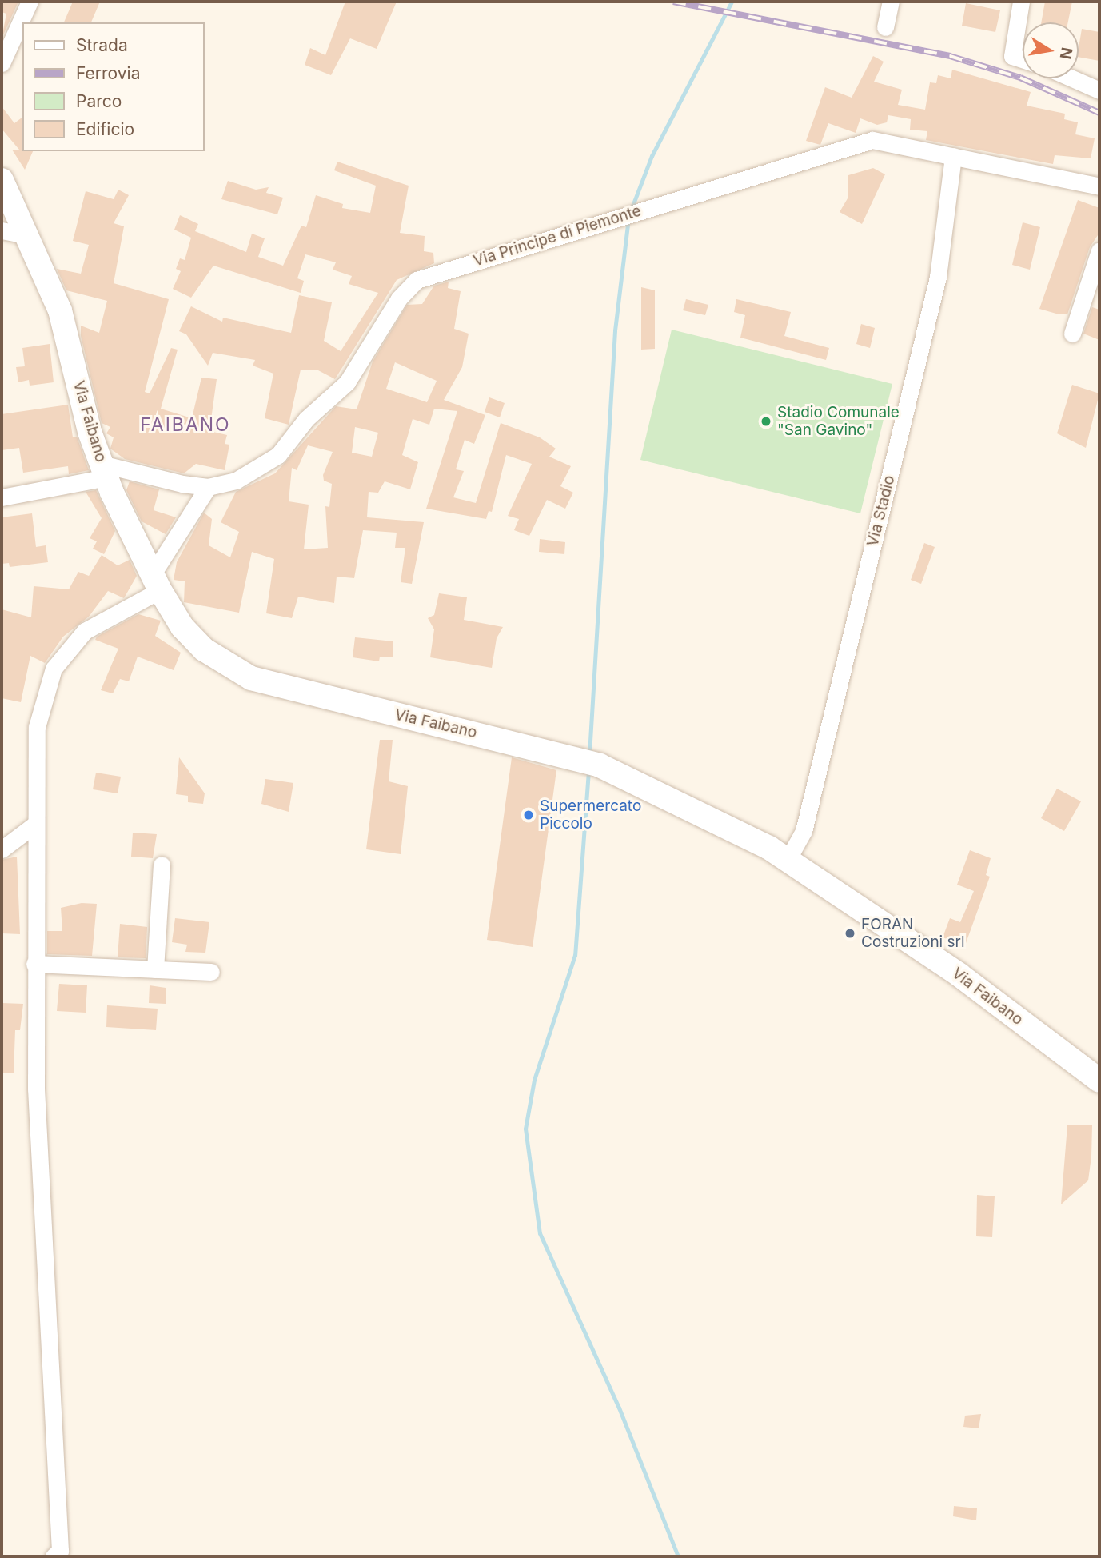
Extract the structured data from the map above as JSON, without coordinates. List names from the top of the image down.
{
  "streets": {
    "street": ["Via Principe di Piemonte", "Via Faibano", "Via Stadio"]
  },
  "crossings": [
    ["Via Principe di Piemonte", "Via Faibano"],
    ["Via Principe di Piemonte", "Via Stadio"],
    ["Via Faibano", "Via Stadio"]
  ],
  "districts": ["FAIBANO"],
  "places": ["Stadio Comunale \"San Gavino\"", "Supermercato Piccolo", "FORAN Costruzioni srl"],
  "legend": [
    "Strada",
    "Ferrovia",
    "Parco",
    "Edificio"
  ],
  "north": "right"
}
